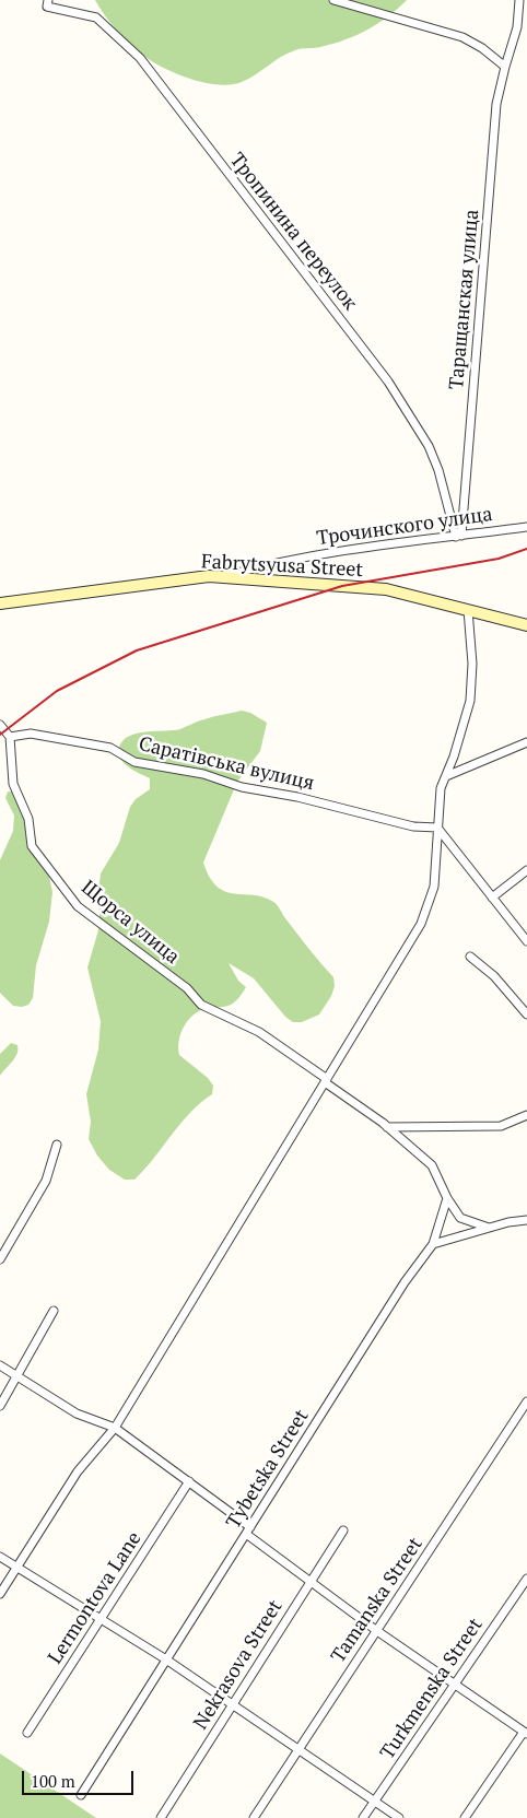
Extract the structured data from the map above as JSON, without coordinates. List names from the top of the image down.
{
  "streets": {
    "main road": ["Fabrytsyusa Street"],
    "street": [
      "Тропинина переулок",
      "Таращанская улица",
      "Трочинского улица",
      "Саратівська вулиця",
      "Щорса улица",
      "Tybetska Street",
      "Lermontova Lane",
      "Tamanska Street",
      "Nekrasova Street",
      "Turkmenska Street"
    ]
  },
  "crossings": [
    ["Тропинина переулок", "Таращанская улица"],
    ["Тропинина переулок", "Трочинского улица"],
    ["Таращанская улица", "Трочинского улица"],
    ["Трочинского улица", "Fabrytsyusa Street"],
    ["Саратівська вулиця", "Щорса улица"],
    ["Щорса улица", "Tybetska Street"]
  ],
  "scale_bar": "100 m"
}
